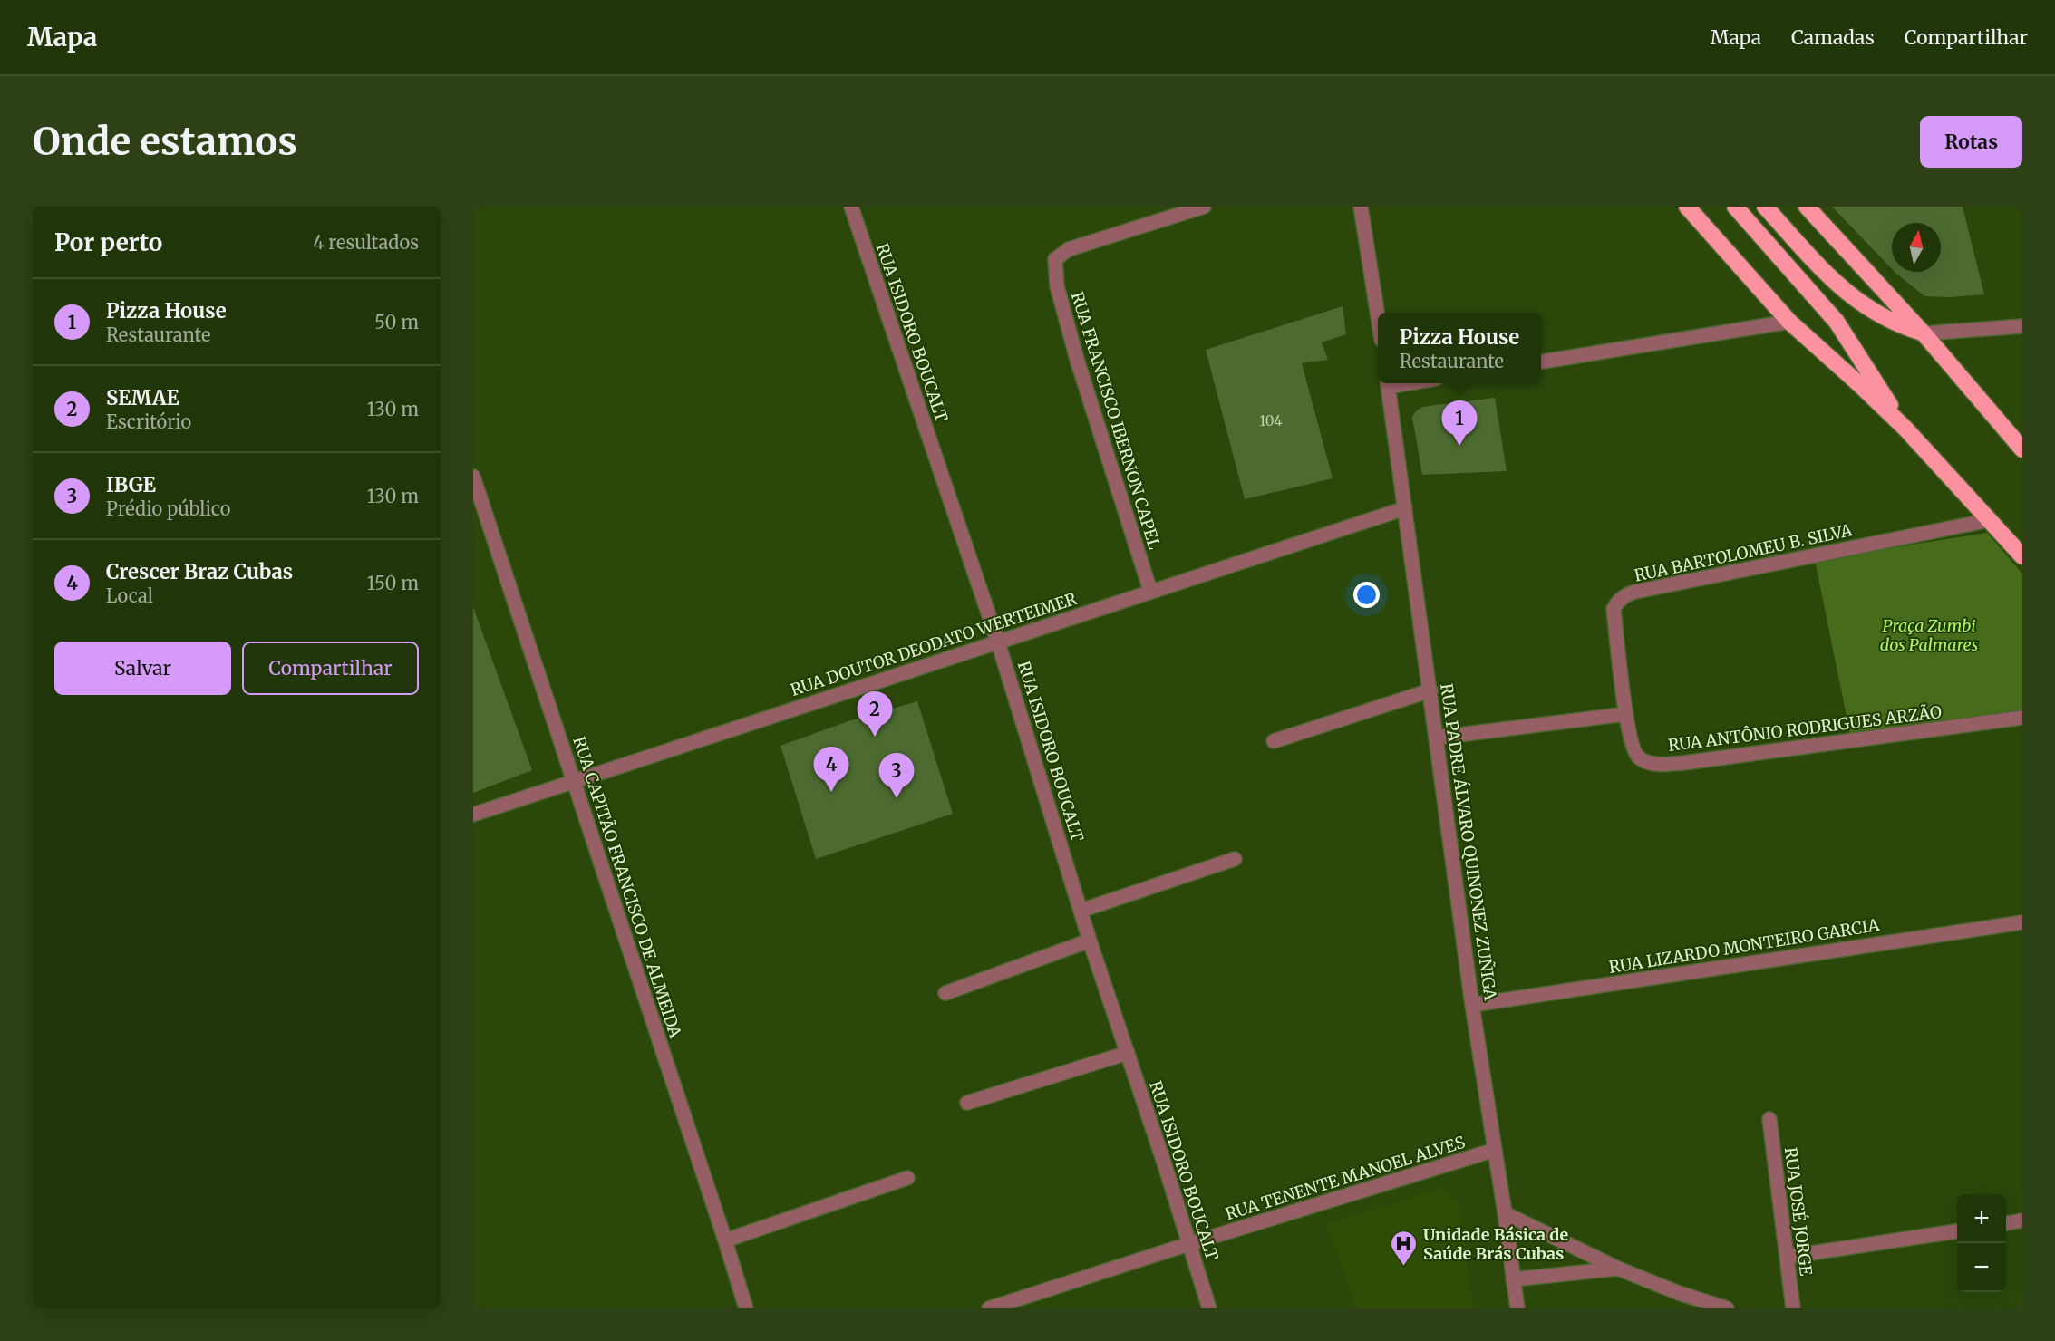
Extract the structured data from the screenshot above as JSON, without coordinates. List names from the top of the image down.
{
  "streets": {
    "street": [
      "RUA ISIDORO BOUCALT",
      "RUA FRANCISCO IBERNON CAPEL",
      "RUA BARTOLOMEU B. SILVA",
      "RUA DOUTOR DEODATO WERTEIMER",
      "RUA ANTÔNIO RODRIGUES ARZÃO",
      "RUA PADRE ÁLVARO QUINONEZ ZUÑIGA",
      "RUA CAPITÃO FRANCISCO DE ALMEIDA",
      "RUA LIZARDO MONTEIRO GARCIA",
      "RUA TENENTE MANOEL ALVES",
      "RUA JOSÉ JORGE"
    ]
  },
  "crossings": [
    ["RUA ISIDORO BOUCALT", "RUA DOUTOR DEODATO WERTEIMER"],
    ["RUA ISIDORO BOUCALT", "RUA TENENTE MANOEL ALVES"],
    ["RUA FRANCISCO IBERNON CAPEL", "RUA DOUTOR DEODATO WERTEIMER"],
    ["RUA BARTOLOMEU B. SILVA", "RUA ANTÔNIO RODRIGUES ARZÃO"],
    ["RUA DOUTOR DEODATO WERTEIMER", "RUA PADRE ÁLVARO QUINONEZ ZUÑIGA"],
    ["RUA DOUTOR DEODATO WERTEIMER", "RUA CAPITÃO FRANCISCO DE ALMEIDA"],
    ["RUA PADRE ÁLVARO QUINONEZ ZUÑIGA", "RUA LIZARDO MONTEIRO GARCIA"],
    ["RUA PADRE ÁLVARO QUINONEZ ZUÑIGA", "RUA TENENTE MANOEL ALVES"]
  ],
  "parks": ["Praça Zumbi dos Palmares"],
  "places": {
    "hospital": ["Unidade Básica de Saúde Brás Cubas"]
  },
  "house_numbers": ["104"],
  "north": "top",
  "page": {
    "header": "Mapa",
    "nav": ["Mapa", "Camadas", "Compartilhar"],
    "buttons": [
      "Rotas",
      ["Salvar", "Compartilhar"]
    ],
    "title": "Onde estamos",
    "heading": ["Por perto", "4 resultados"],
    "list": [
      {
        "mark": "1",
        "name": "Pizza House",
        "note": "Restaurante",
        "value": "50 m"
      },
      {
        "mark": "2",
        "name": "SEMAE",
        "note": "Escritório",
        "value": "130 m"
      },
      {
        "mark": "3",
        "name": "IBGE",
        "note": "Prédio público",
        "value": "130 m"
      },
      {
        "mark": "4",
        "name": "Crescer Braz Cubas",
        "note": "Local",
        "value": "150 m"
      }
    ],
    "popup": ["Pizza House", "Restaurante"],
    "pins": [
      "1",
      "2",
      "4",
      "3"
    ],
    "map_buttons": ["+", "−"]
  }
}
